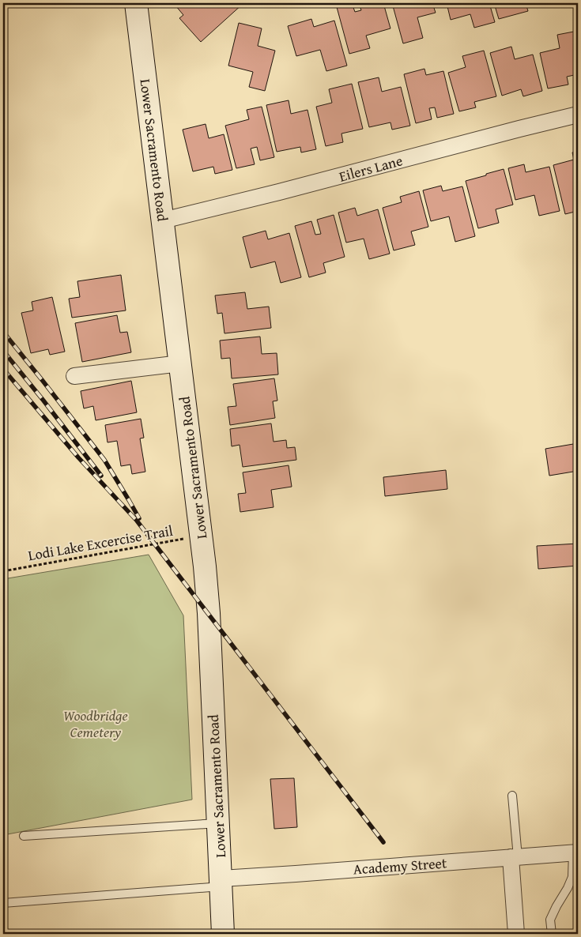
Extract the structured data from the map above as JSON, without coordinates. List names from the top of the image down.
{
  "streets": {
    "main road": ["Lower Sacramento Road"],
    "street": ["Eilers Lane", "Academy Street"],
    "path": ["Lodi Lake Excercise Trail"]
  },
  "crossings": [
    ["Lower Sacramento Road", "Eilers Lane"],
    ["Lower Sacramento Road", "Lodi Lake Excercise Trail"],
    ["Lower Sacramento Road", "Academy Street"]
  ],
  "parks": ["Woodbridge Cemetery"]
}
